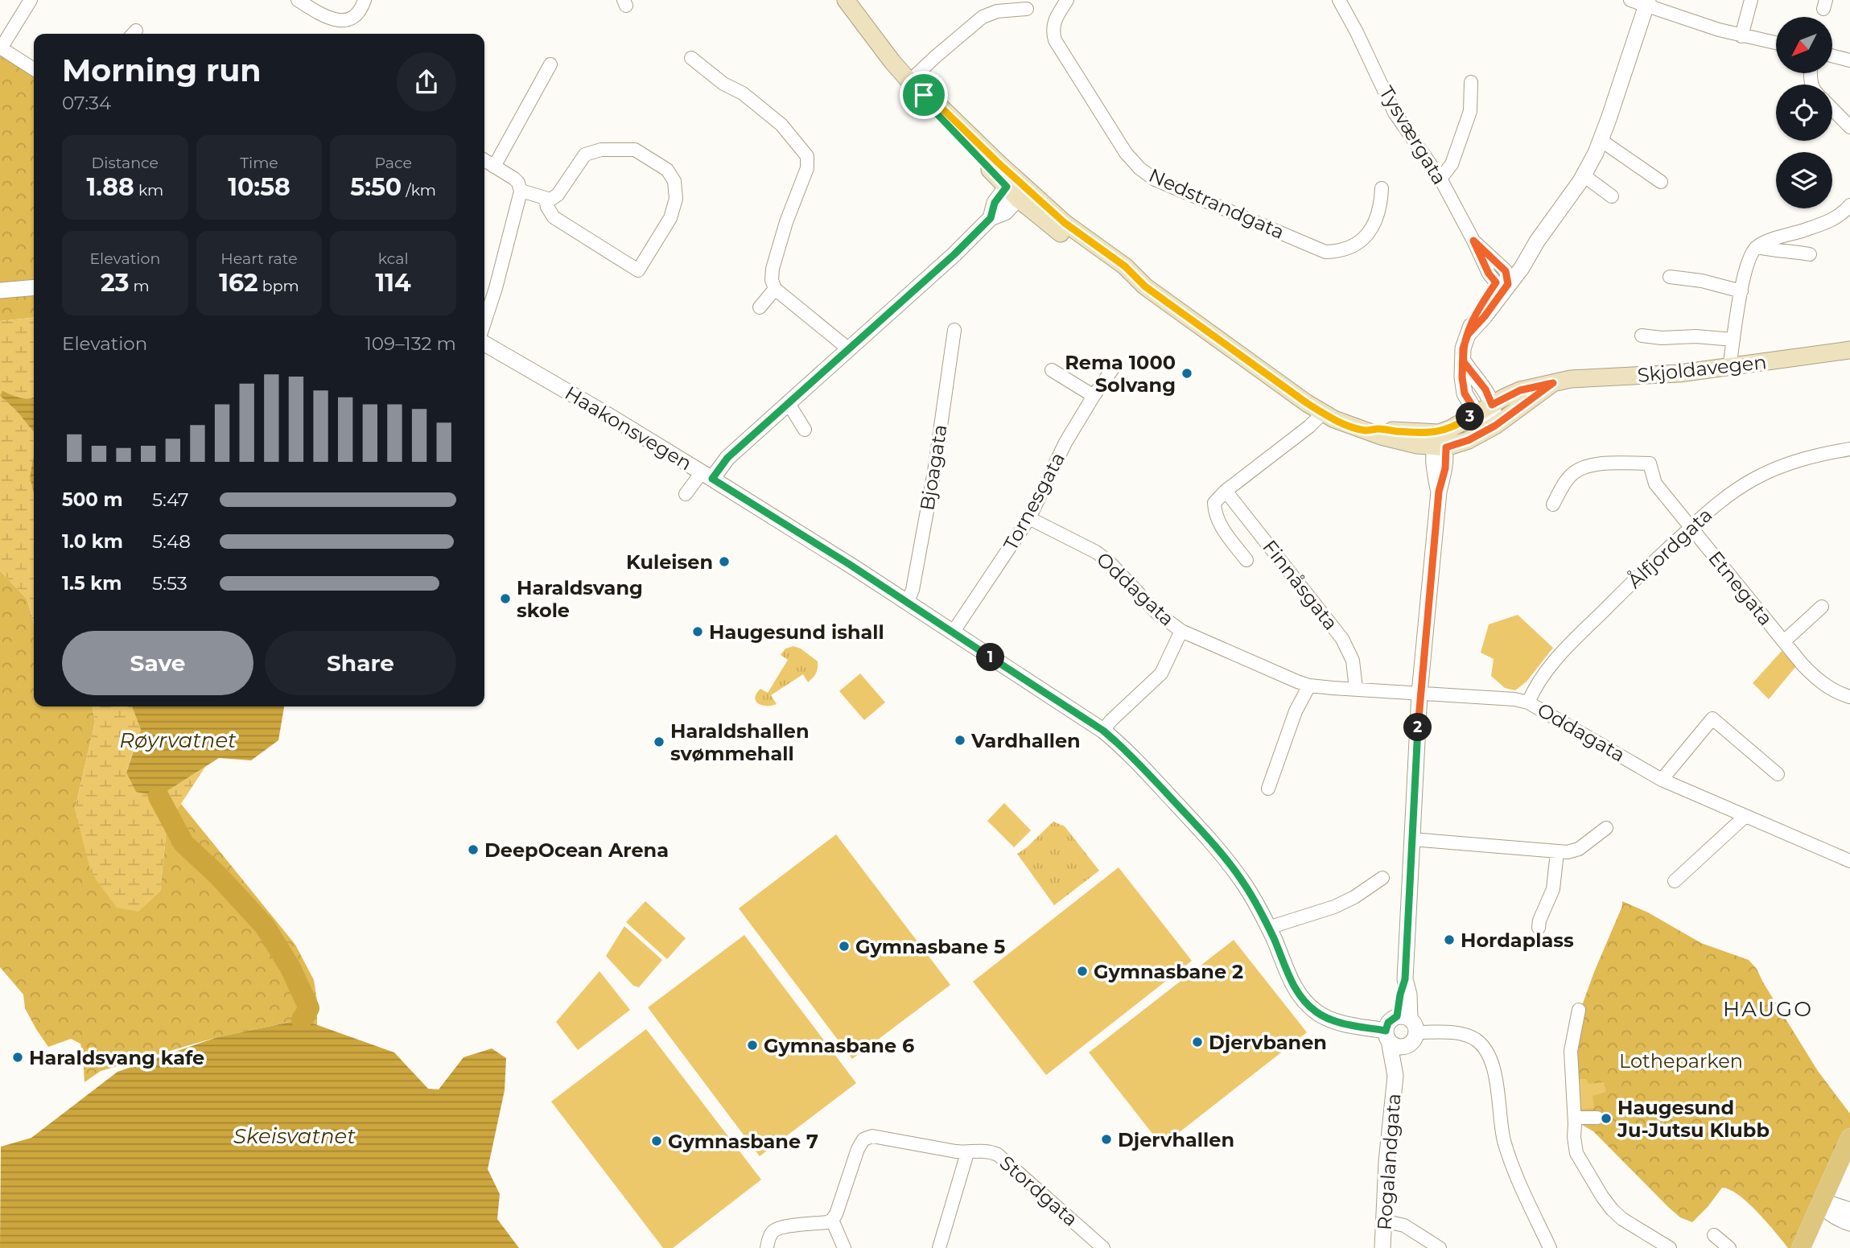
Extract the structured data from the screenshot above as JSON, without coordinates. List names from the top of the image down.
{
  "streets": {
    "main road": ["Skjoldavegen"],
    "street": [
      "Tysværgata",
      "Nedstrandgata",
      "Haakonsvegen",
      "Bjoagata",
      "Tornesgata",
      "Ålfjordgata",
      "Finnåsgata",
      "Etnegata",
      "Oddagata",
      "Rogalandgata",
      "Stordgata"
    ]
  },
  "crossings": [
    ["Skjoldavegen", "Haakonsvegen"],
    ["Skjoldavegen", "Rogalandgata"],
    ["Tornesgata", "Oddagata"],
    ["Ålfjordgata", "Etnegata"],
    ["Ålfjordgata", "Oddagata"],
    ["Finnåsgata", "Oddagata"],
    ["Oddagata", "Rogalandgata"]
  ],
  "districts": ["HAUGO"],
  "water": ["Røyrvatnet", "Skeisvatnet"],
  "parks": ["Lotheparken"],
  "places": [
    "Rema 1000 Solvang",
    "Kuleisen",
    "Haraldsvang skole",
    "Haugesund ishall",
    "Vardhallen",
    "Haraldshallen svømmehall",
    "DeepOcean Arena",
    "Hordaplass",
    "Gymnasbane 5",
    "Gymnasbane 2",
    "Djervbanen",
    "Gymnasbane 6",
    "Haraldsvang kafe",
    "Haugesund Ju-Jutsu Klubb",
    "Djervhallen",
    "Gymnasbane 7"
  ],
  "north": "bottom left",
  "page": {
    "heading": ["Morning run", "07:34"],
    "stats": [
      ["Distance", "1.88 km"],
      ["Time", "10:58"],
      ["Pace", "5:50 /km"],
      ["Elevation", "23 m"],
      ["Heart rate", "162 bpm"],
      ["kcal", "114"]
    ],
    "chart": ["Elevation", "109–132 m"],
    "pins": ["3", "1", "2"],
    "list": [
      {
        "name": "500 m",
        "note": "5:47"
      },
      {
        "name": "1.0 km",
        "note": "5:48"
      },
      {
        "name": "1.5 km",
        "note": "5:53"
      }
    ],
    "buttons": ["Save", "Share"]
  }
}
